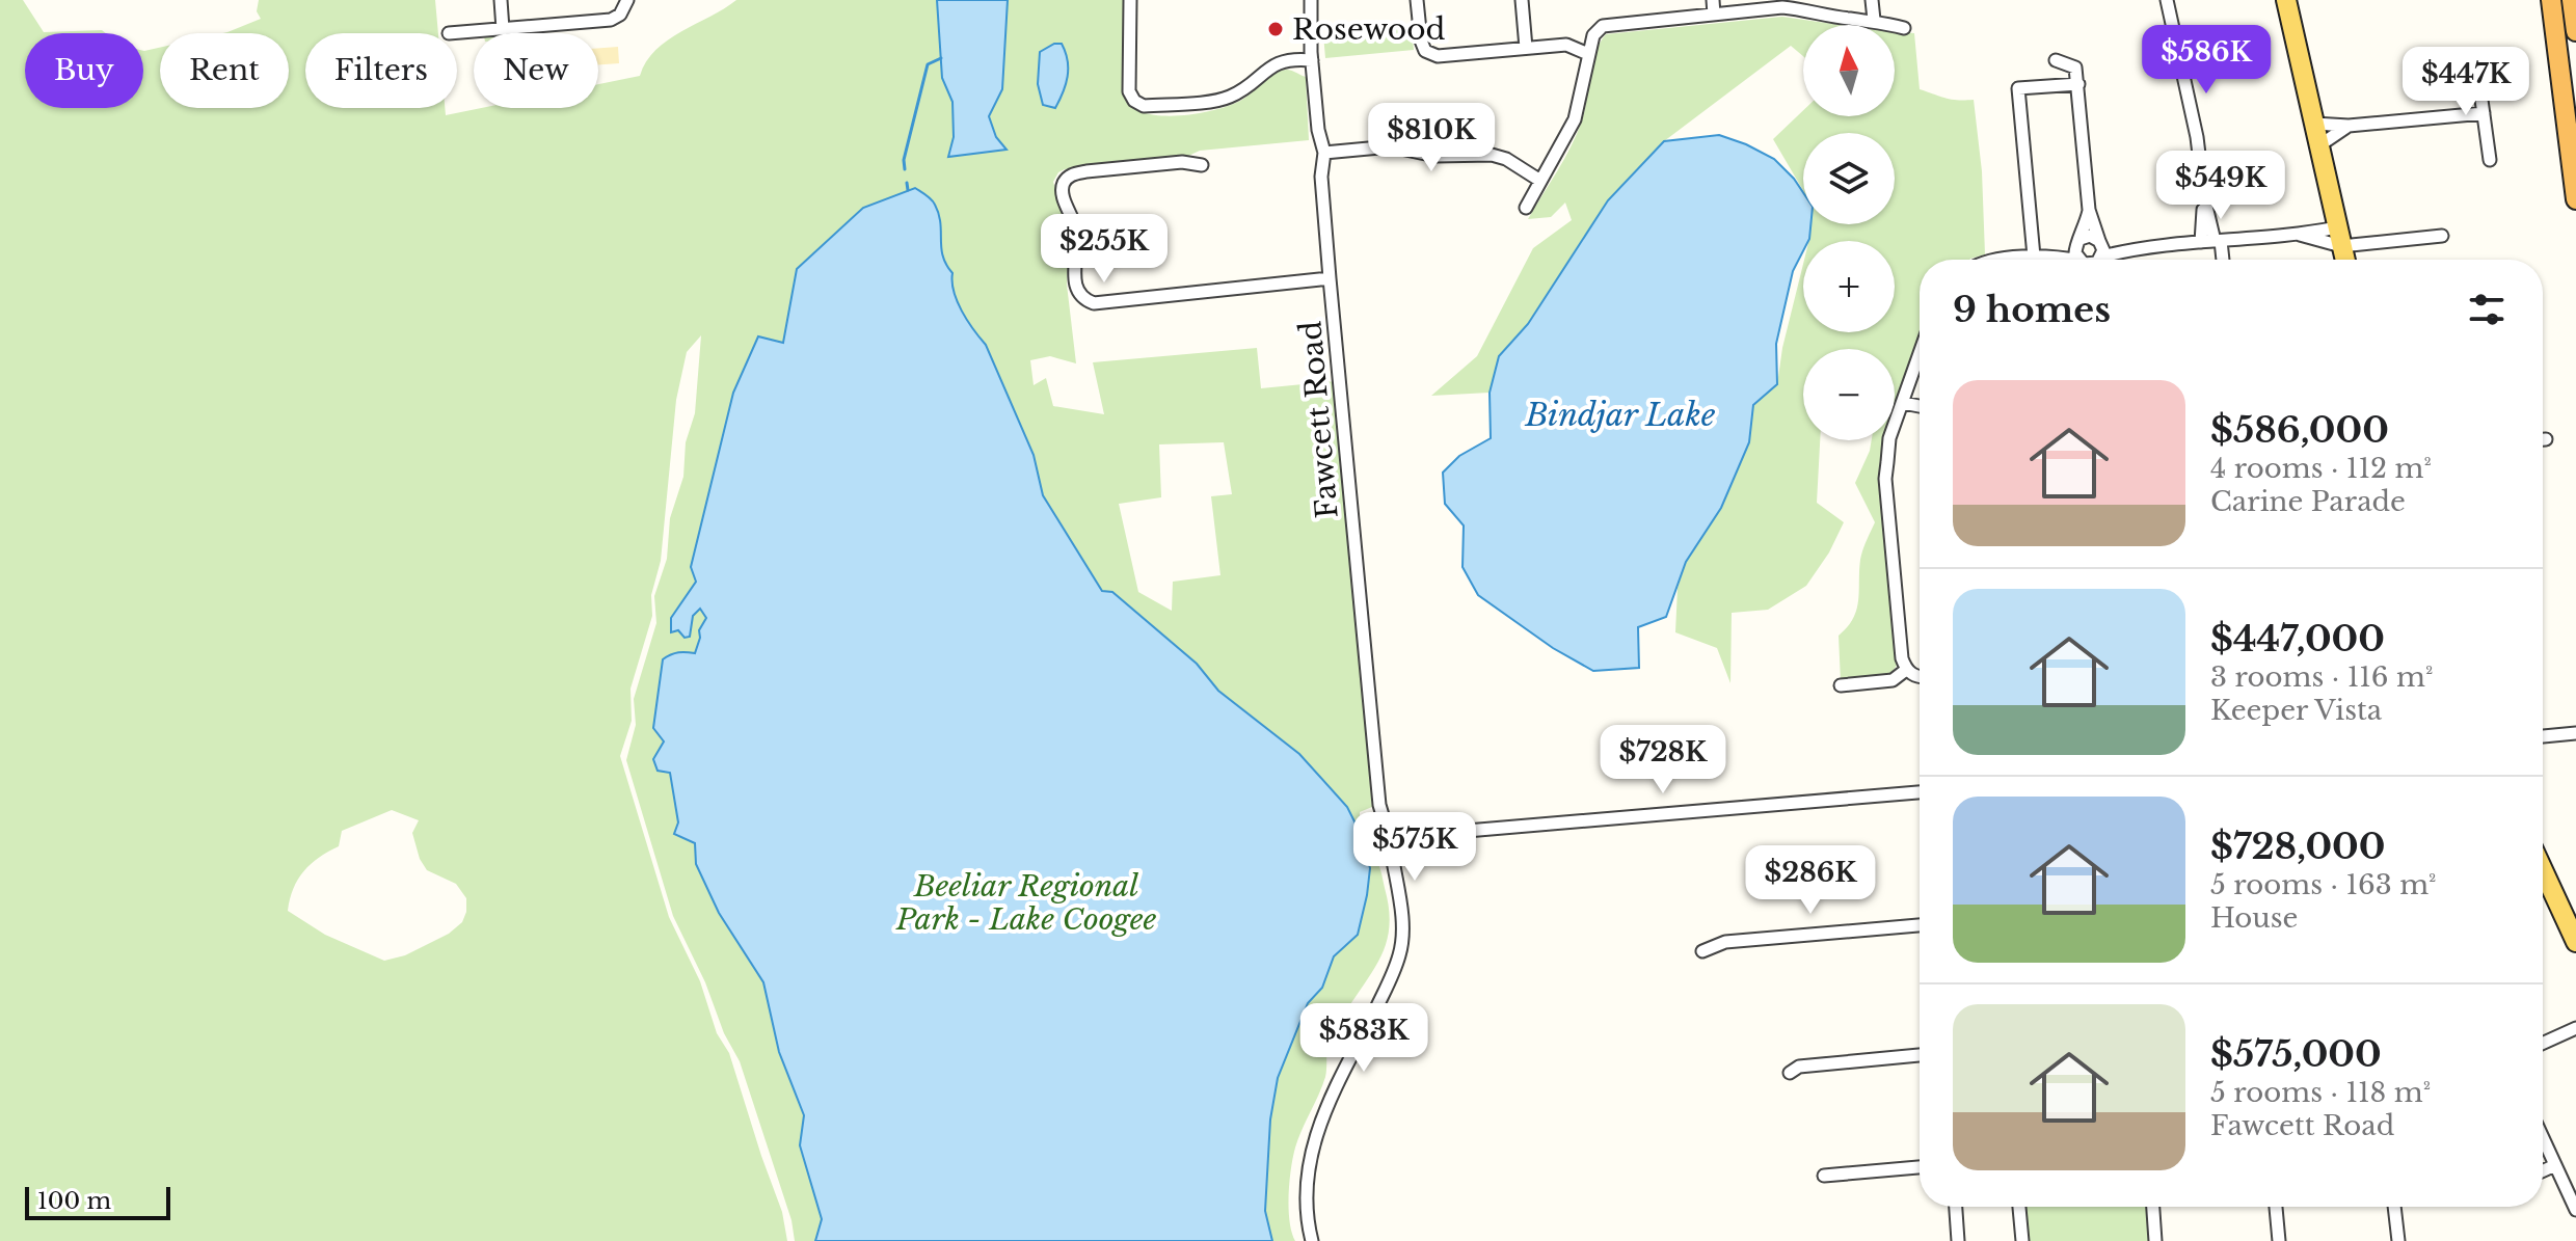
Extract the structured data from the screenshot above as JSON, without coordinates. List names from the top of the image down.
{
  "streets": {
    "street": ["Fawcett Road"]
  },
  "water": ["Bindjar Lake"],
  "parks": ["Beeliar Regional Park - Lake Coogee"],
  "places": ["Rosewood"],
  "scale_bar": "100 m",
  "north": "top",
  "page": {
    "map_buttons": ["+", "−"],
    "price": [
      "$586K",
      "$447K",
      "$810K",
      "$549K",
      "$255K",
      "$728K",
      "$575K",
      "$286K",
      "$583K"
    ],
    "chip": [
      "Buy",
      "Rent",
      "Filters",
      "New"
    ],
    "heading": "9 homes",
    "list": [
      {
        "name": "$586,000",
        "note": "4 rooms · 112 m² · Carine Parade"
      },
      {
        "name": "$447,000",
        "note": "3 rooms · 116 m² · Keeper Vista"
      },
      {
        "name": "$728,000",
        "note": "5 rooms · 163 m² · House"
      },
      {
        "name": "$575,000",
        "note": "5 rooms · 118 m² · Fawcett Road"
      }
    ],
    "scale": "100 m"
  }
}
